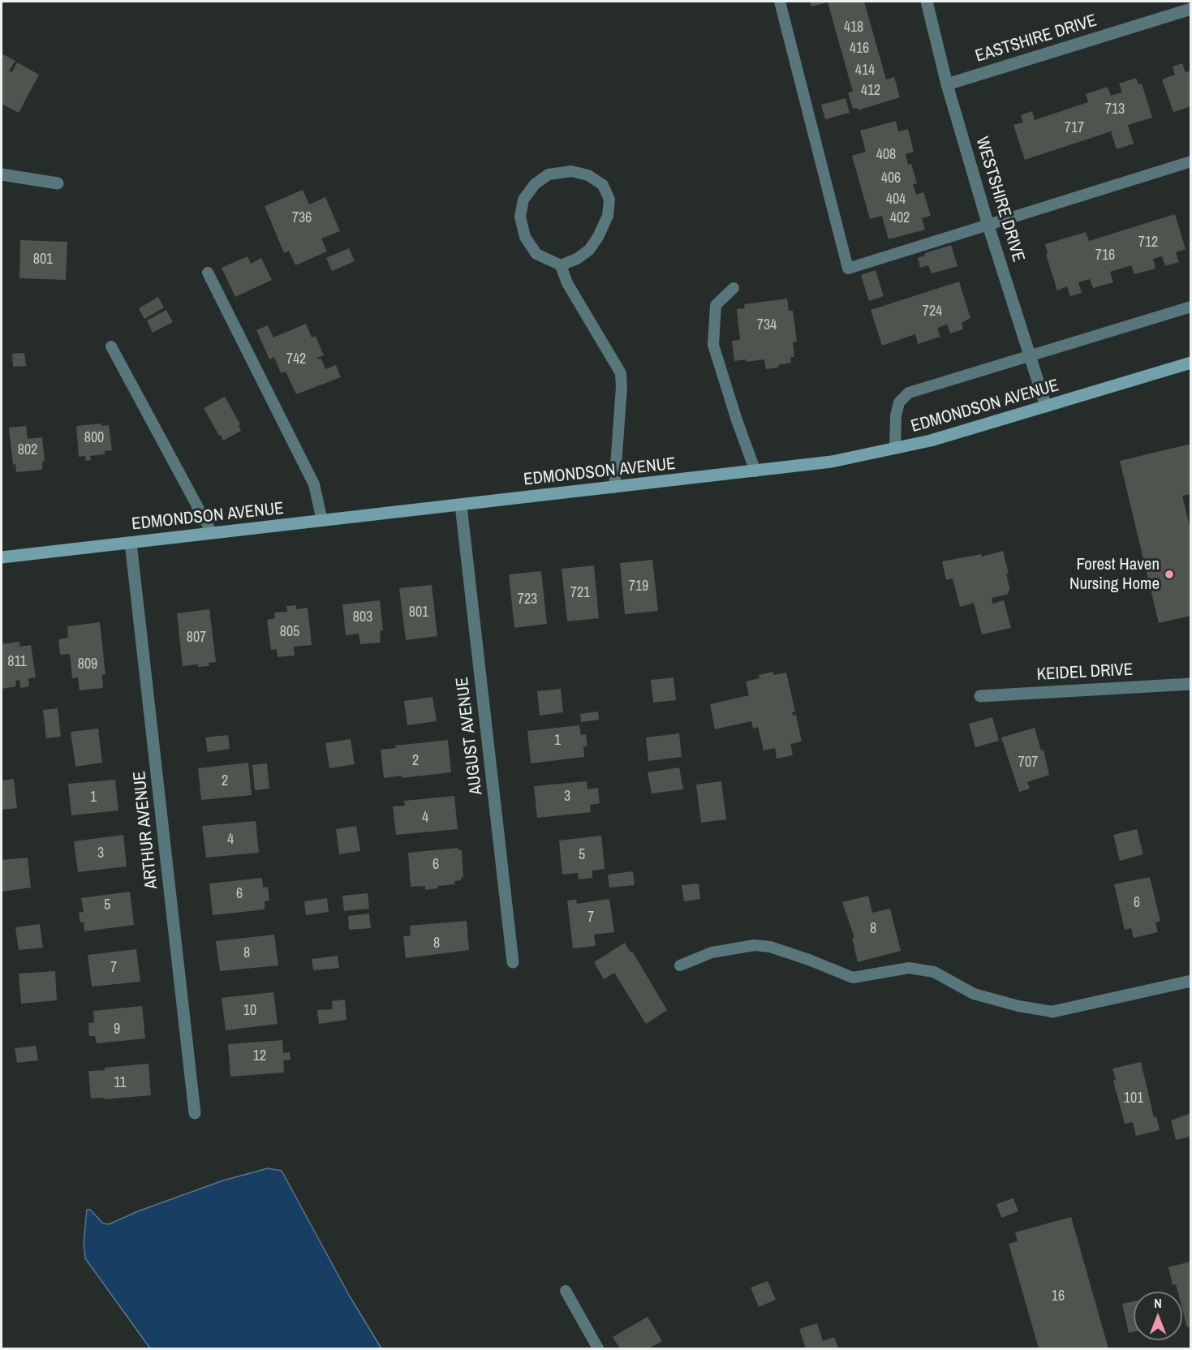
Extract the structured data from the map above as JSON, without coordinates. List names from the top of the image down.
{
  "streets": {
    "main road": ["EDMONDSON AVENUE"],
    "street": [
      "EASTSHIRE DRIVE",
      "WESTSHIRE DRIVE",
      "KEIDEL DRIVE",
      "AUGUST AVENUE",
      "ARTHUR AVENUE"
    ]
  },
  "crossings": [
    ["EASTSHIRE DRIVE", "WESTSHIRE DRIVE"],
    ["WESTSHIRE DRIVE", "EDMONDSON AVENUE"],
    ["EDMONDSON AVENUE", "AUGUST AVENUE"],
    ["EDMONDSON AVENUE", "ARTHUR AVENUE"]
  ],
  "places": ["Forest Haven Nursing Home"],
  "house_numbers": [
    "418",
    "416",
    "414",
    "412",
    "713",
    "717",
    "408",
    "406",
    "404",
    "736",
    "402",
    "712",
    "716",
    "801",
    "724",
    "734",
    "742",
    "800",
    "802",
    "719",
    "721",
    "723",
    "801",
    "803",
    "805",
    "807",
    "811",
    "809",
    "1",
    "2",
    "707",
    "2",
    "3",
    "1",
    "4",
    "4",
    "3",
    "5",
    "6",
    "6",
    "6",
    "5",
    "7",
    "8",
    "8",
    "8",
    "7",
    "10",
    "9",
    "12",
    "11",
    "101",
    "16"
  ],
  "north": "top"
}
